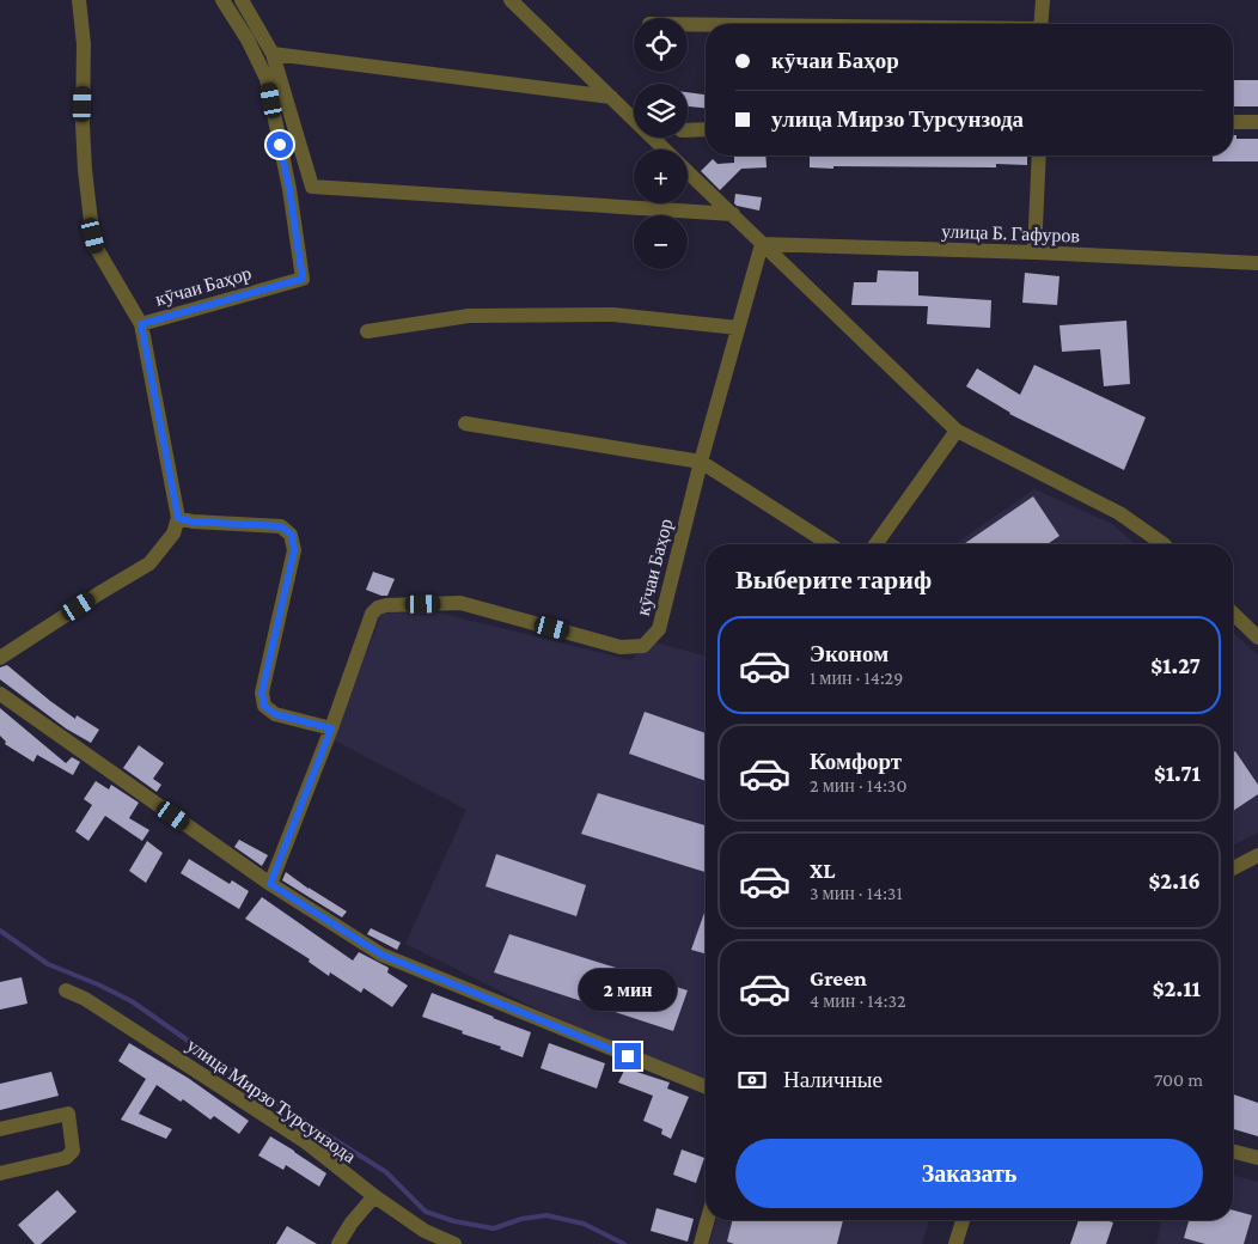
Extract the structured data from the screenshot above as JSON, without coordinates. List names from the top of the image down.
{
  "streets": {
    "street": ["улица Б. Гафуров", "кӯчаи Баҳор", "улица Мирзо Турсунзода"]
  },
  "crossings": [
    ["улица Б. Гафуров", "кӯчаи Баҳор"]
  ],
  "page": {
    "map_buttons": ["+", "−"],
    "banner": ["кӯчаи Баҳор", "улица Мирзо Турсунзода"],
    "heading": "Выберите тариф",
    "list": [
      {
        "name": "Эконом",
        "note": "1 мин · 14:29",
        "value": "$1.27"
      },
      {
        "name": "Комфорт",
        "note": "2 мин · 14:30",
        "value": "$1.71"
      },
      {
        "name": "XL",
        "note": "3 мин · 14:31",
        "value": "$2.16"
      },
      {
        "name": "Green",
        "note": "4 мин · 14:32",
        "value": "$2.11"
      }
    ],
    "bubble": "2 мин",
    "pay": ["Наличные", "700 m"],
    "buttons": "Заказать"
  }
}
